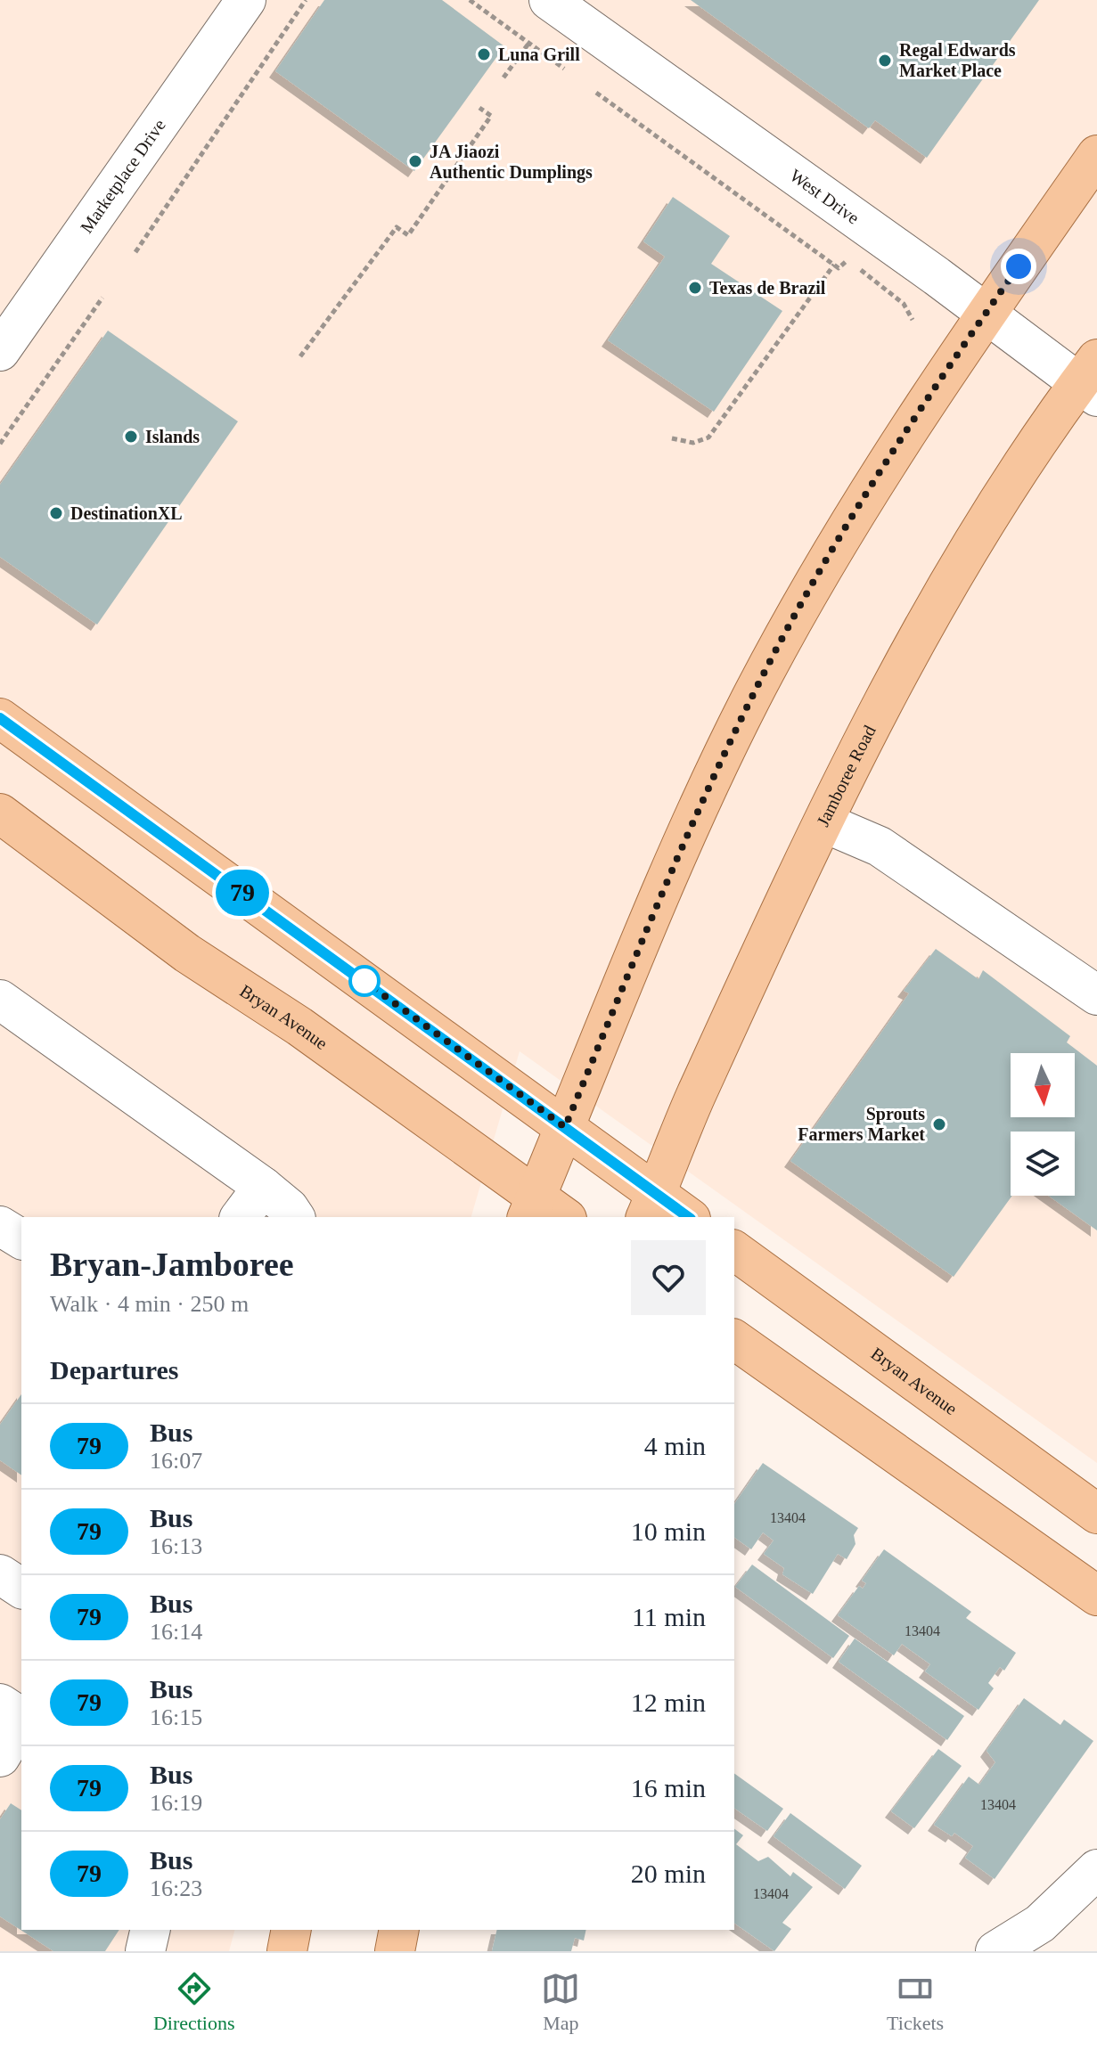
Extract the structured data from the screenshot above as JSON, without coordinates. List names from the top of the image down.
{
  "streets": {
    "main road": ["Jamboree Road", "Bryan Avenue"],
    "street": ["Marketplace Drive", "West Drive"]
  },
  "crossings": [
    ["West Drive", "Jamboree Road"]
  ],
  "places": [
    "Luna Grill",
    "Regal Edwards Market Place",
    "JA Jiaozi Authentic Dumplings",
    "Texas de Brazil",
    "Islands",
    "DestinationXL",
    "Sprouts Farmers Market"
  ],
  "lines": ["bus line 79"],
  "house_numbers": [
    "13404",
    "13404",
    "13404",
    "13404"
  ],
  "north": "bottom",
  "page": {
    "on_map": "79",
    "heading": [
      ["Bryan-Jamboree", "Walk · 4 min · 250 m"],
      "Departures"
    ],
    "list": [
      {
        "mark": "79",
        "name": "Bus",
        "note": "16:07",
        "value": "4 min"
      },
      {
        "mark": "79",
        "name": "Bus",
        "note": "16:13",
        "value": "10 min"
      },
      {
        "mark": "79",
        "name": "Bus",
        "note": "16:14",
        "value": "11 min"
      },
      {
        "mark": "79",
        "name": "Bus",
        "note": "16:15",
        "value": "12 min"
      },
      {
        "mark": "79",
        "name": "Bus",
        "note": "16:19",
        "value": "16 min"
      },
      {
        "mark": "79",
        "name": "Bus",
        "note": "16:23",
        "value": "20 min"
      }
    ],
    "tabs": ["Directions", "Map", "Tickets"]
  }
}
